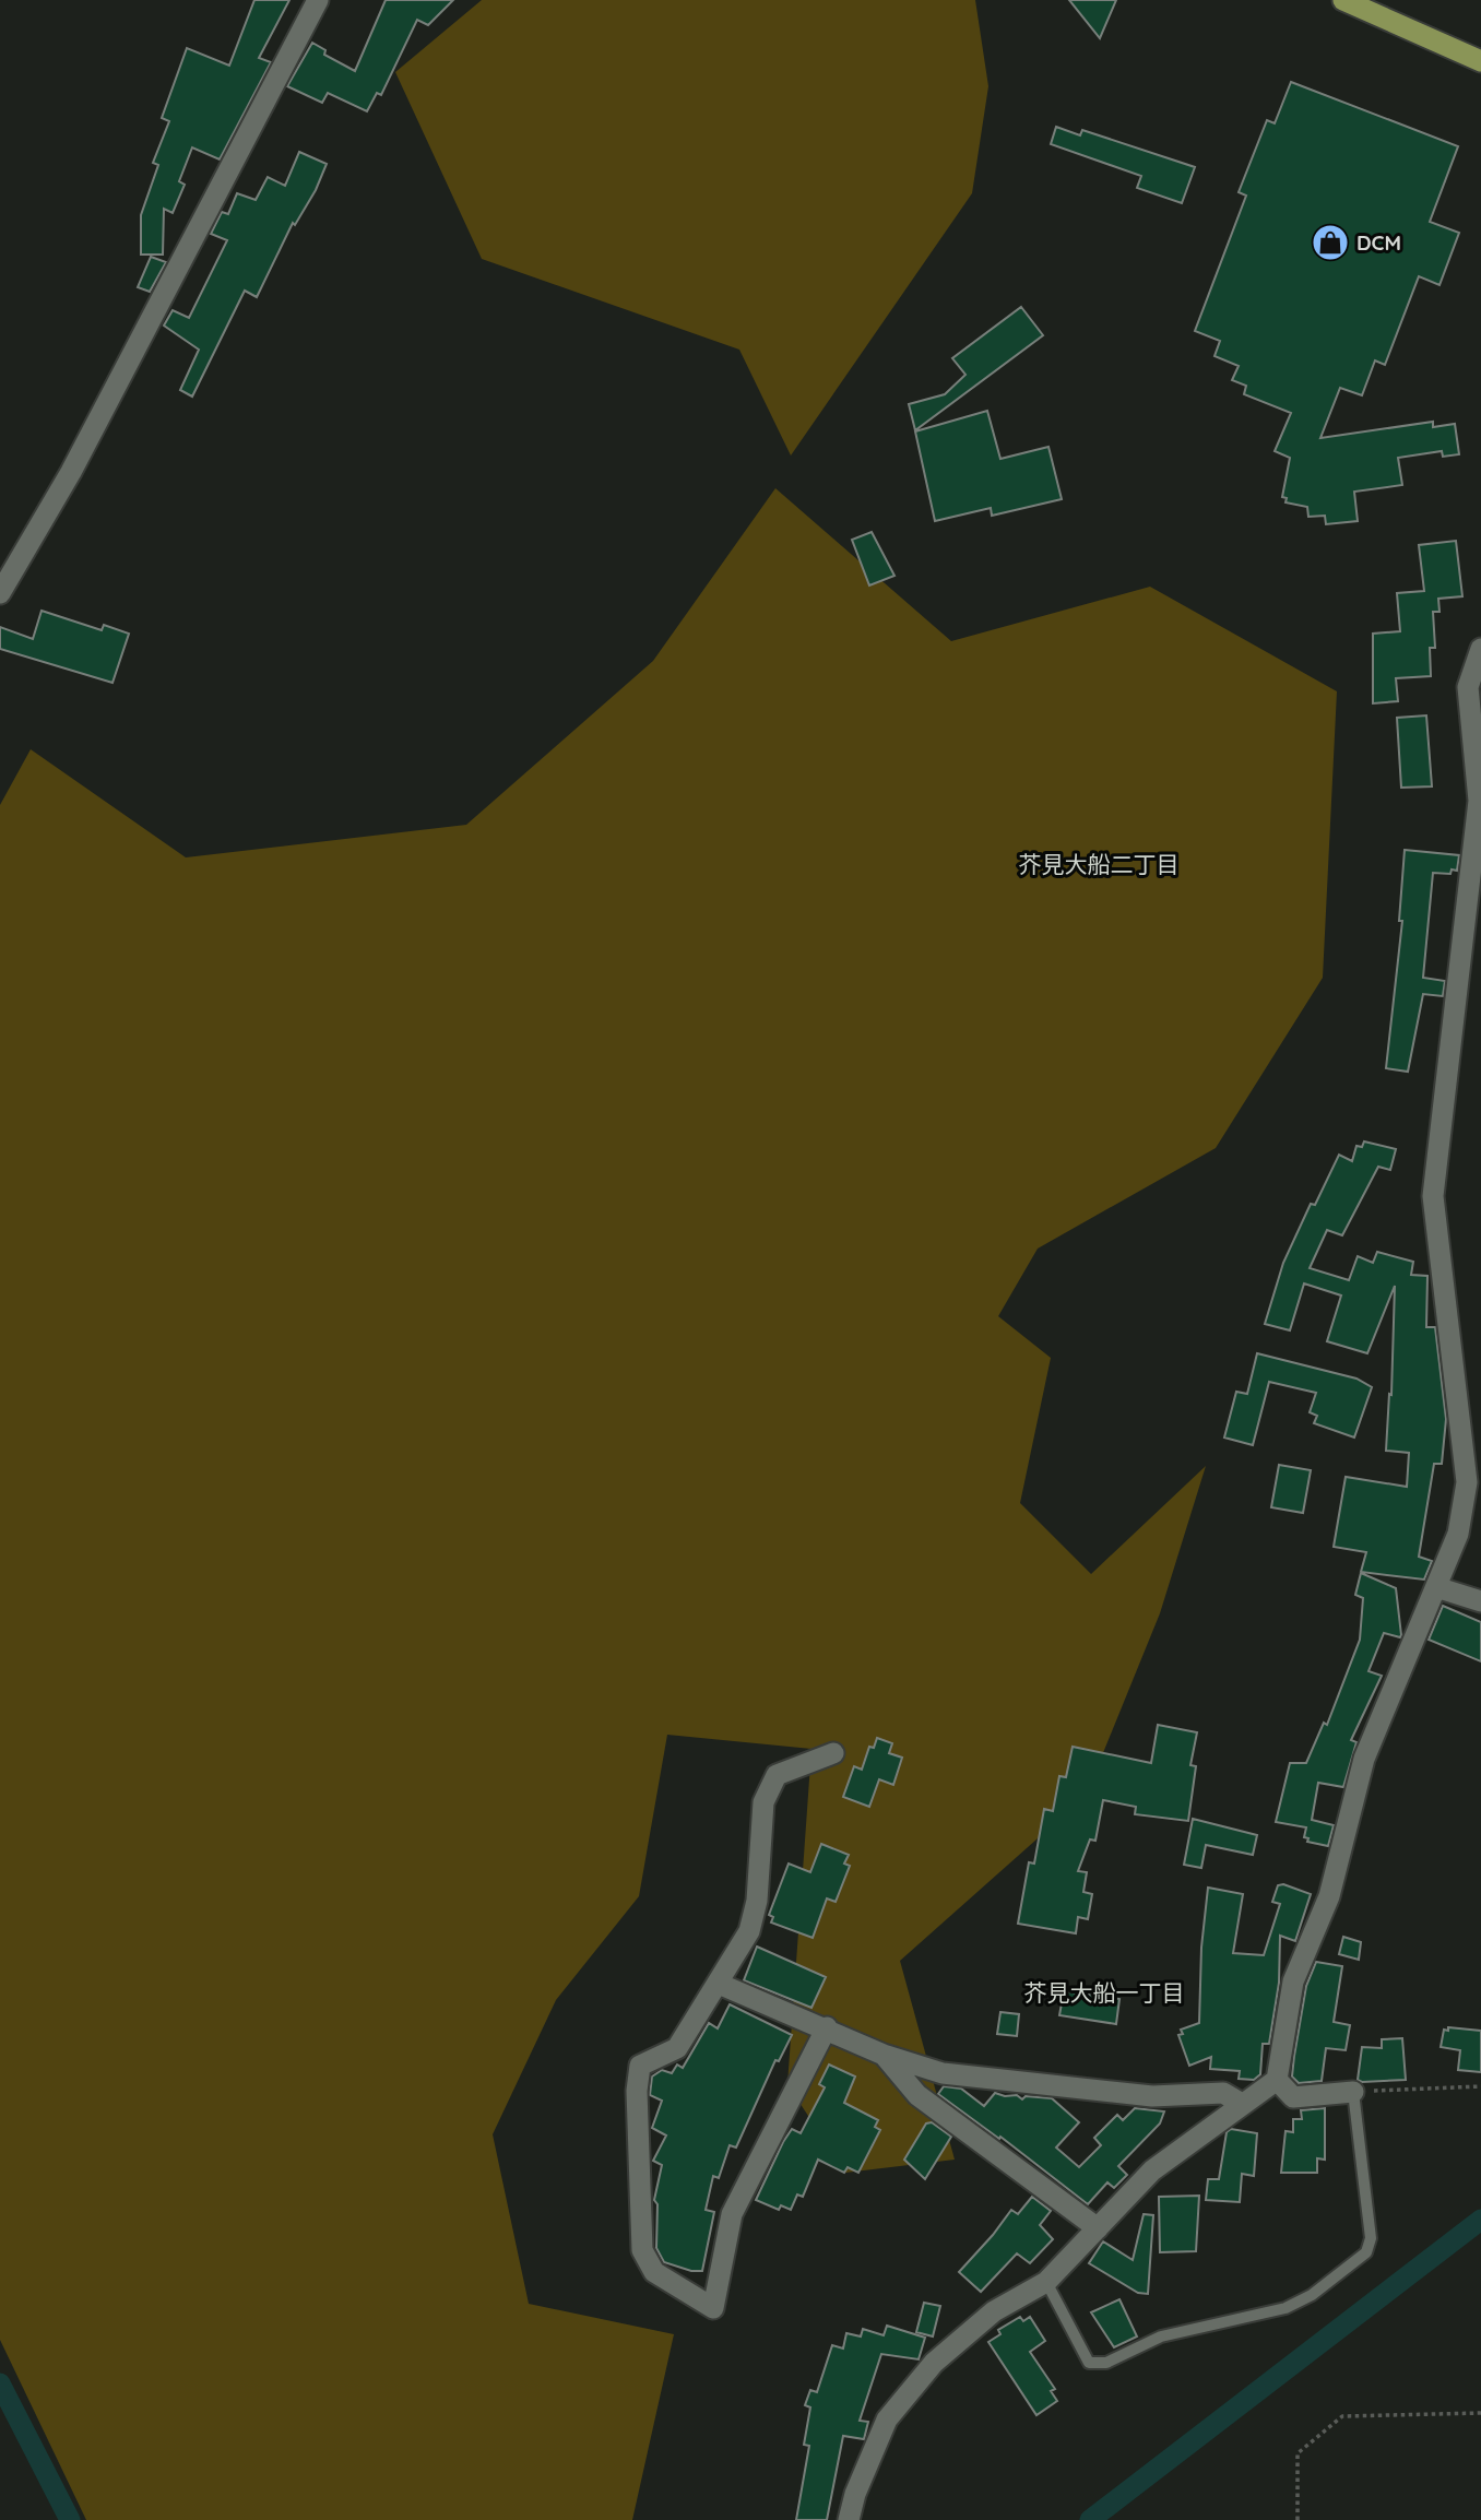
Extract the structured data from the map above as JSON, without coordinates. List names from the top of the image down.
{
  "districts": ["芥見大船二丁目", "芥見大船一丁目"],
  "places": {
    "shop": ["DCM"]
  }
}
